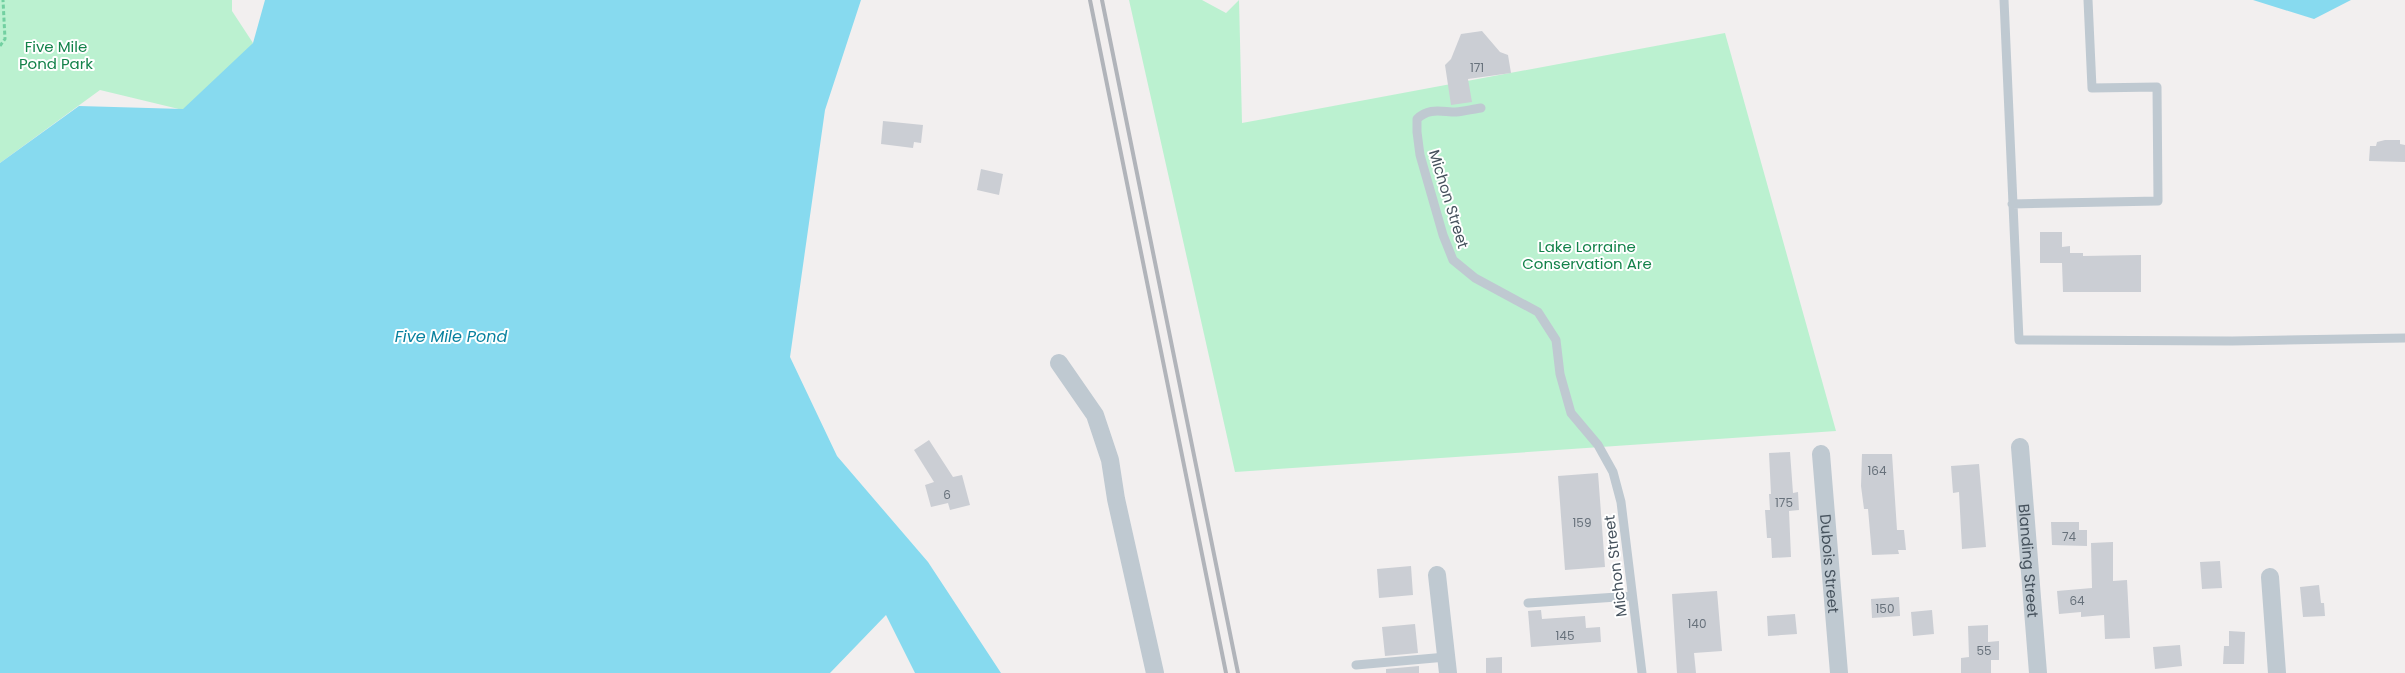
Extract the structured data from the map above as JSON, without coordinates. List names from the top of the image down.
{
  "streets": {
    "street": ["Blanding Street", "Dubois Street"],
    "lane": ["Michon Street"]
  },
  "water": ["Five Mile Pond"],
  "parks": ["Five Mile Pond Park", "Lake Lorraine Conservation Are"],
  "house_numbers": [
    "171",
    "164",
    "6",
    "175",
    "159",
    "74",
    "64",
    "150",
    "140",
    "145",
    "55"
  ]
}
